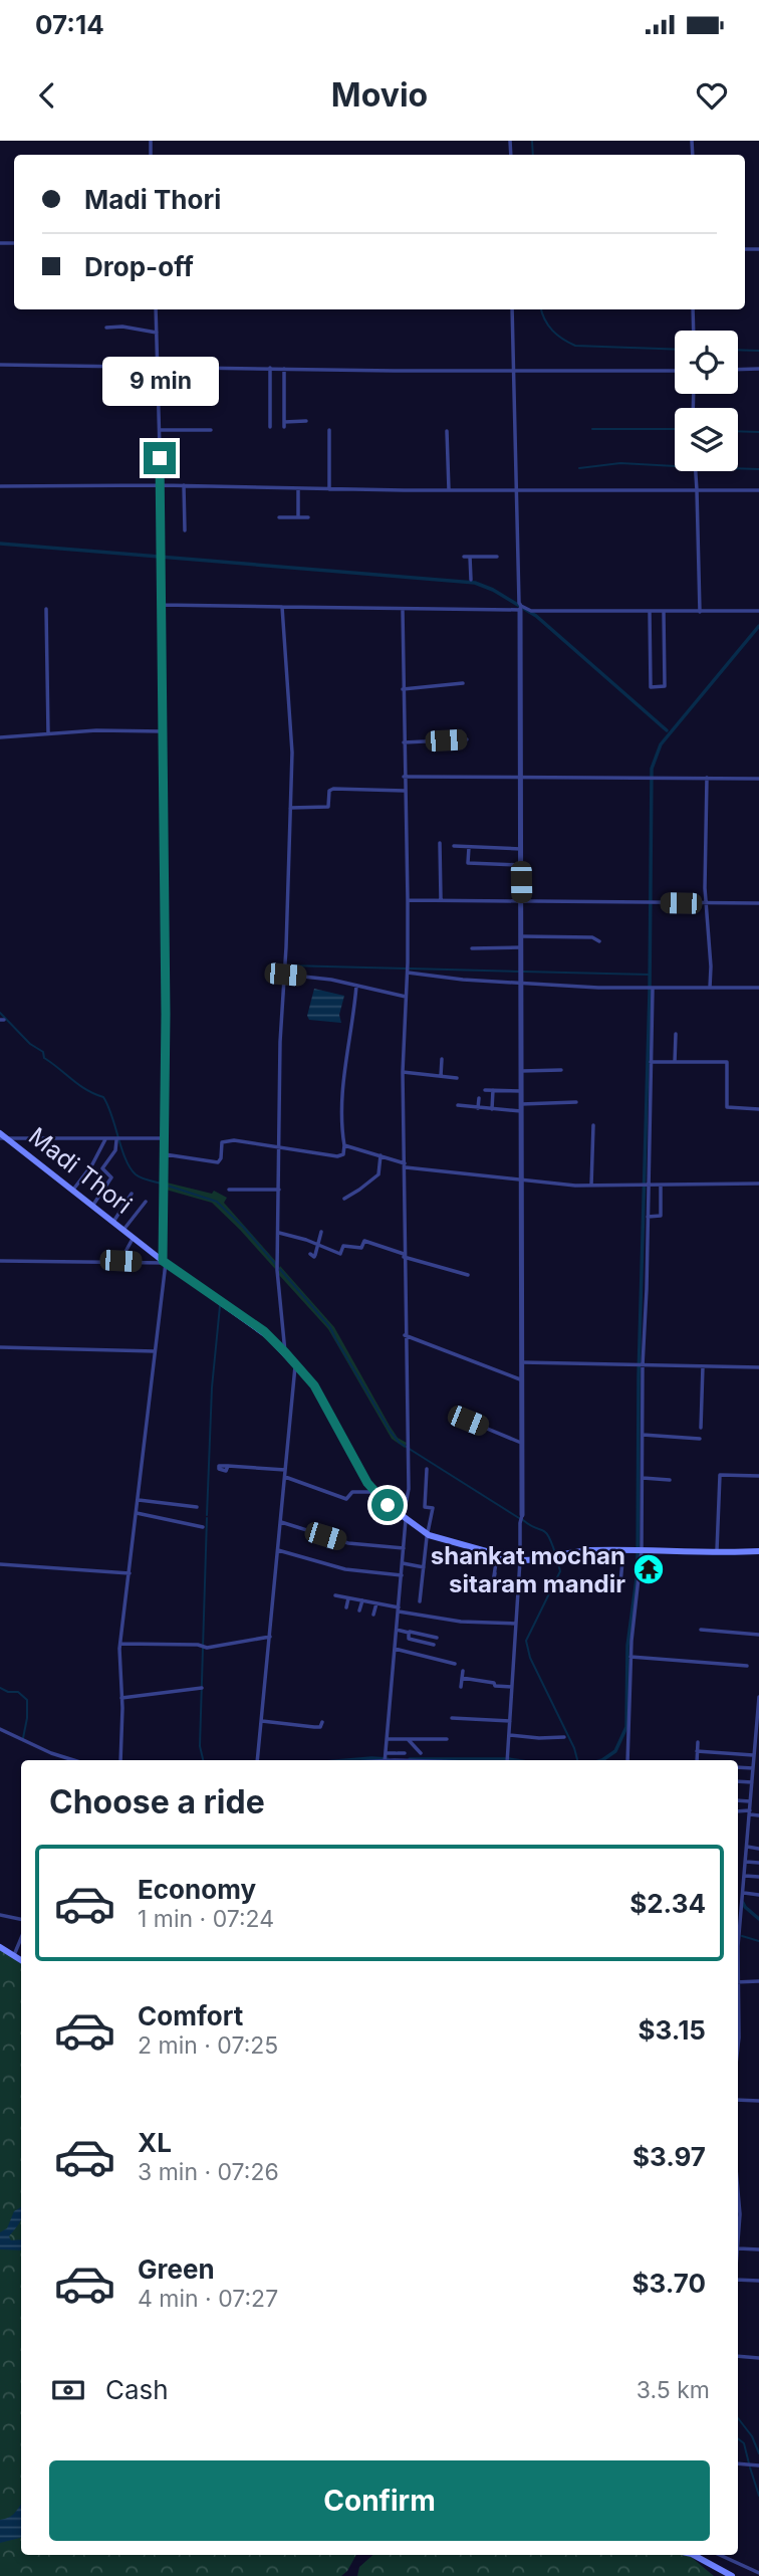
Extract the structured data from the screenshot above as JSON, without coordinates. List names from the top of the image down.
{
  "streets": {
    "main road": ["Madi Thori"]
  },
  "places": {
    "temple": ["shankat mochan sitaram mandir"]
  },
  "page": {
    "status": "07:14",
    "header": "Movio",
    "banner": ["Madi Thori", "Drop-off"],
    "bubble": "9 min",
    "heading": "Choose a ride",
    "list": [
      {
        "name": "Economy",
        "note": "1 min · 07:24",
        "value": "$2.34"
      },
      {
        "name": "Comfort",
        "note": "2 min · 07:25",
        "value": "$3.15"
      },
      {
        "name": "XL",
        "note": "3 min · 07:26",
        "value": "$3.97"
      },
      {
        "name": "Green",
        "note": "4 min · 07:27",
        "value": "$3.70"
      }
    ],
    "pay": ["Cash", "3.5 km"],
    "buttons": "Confirm"
  }
}
